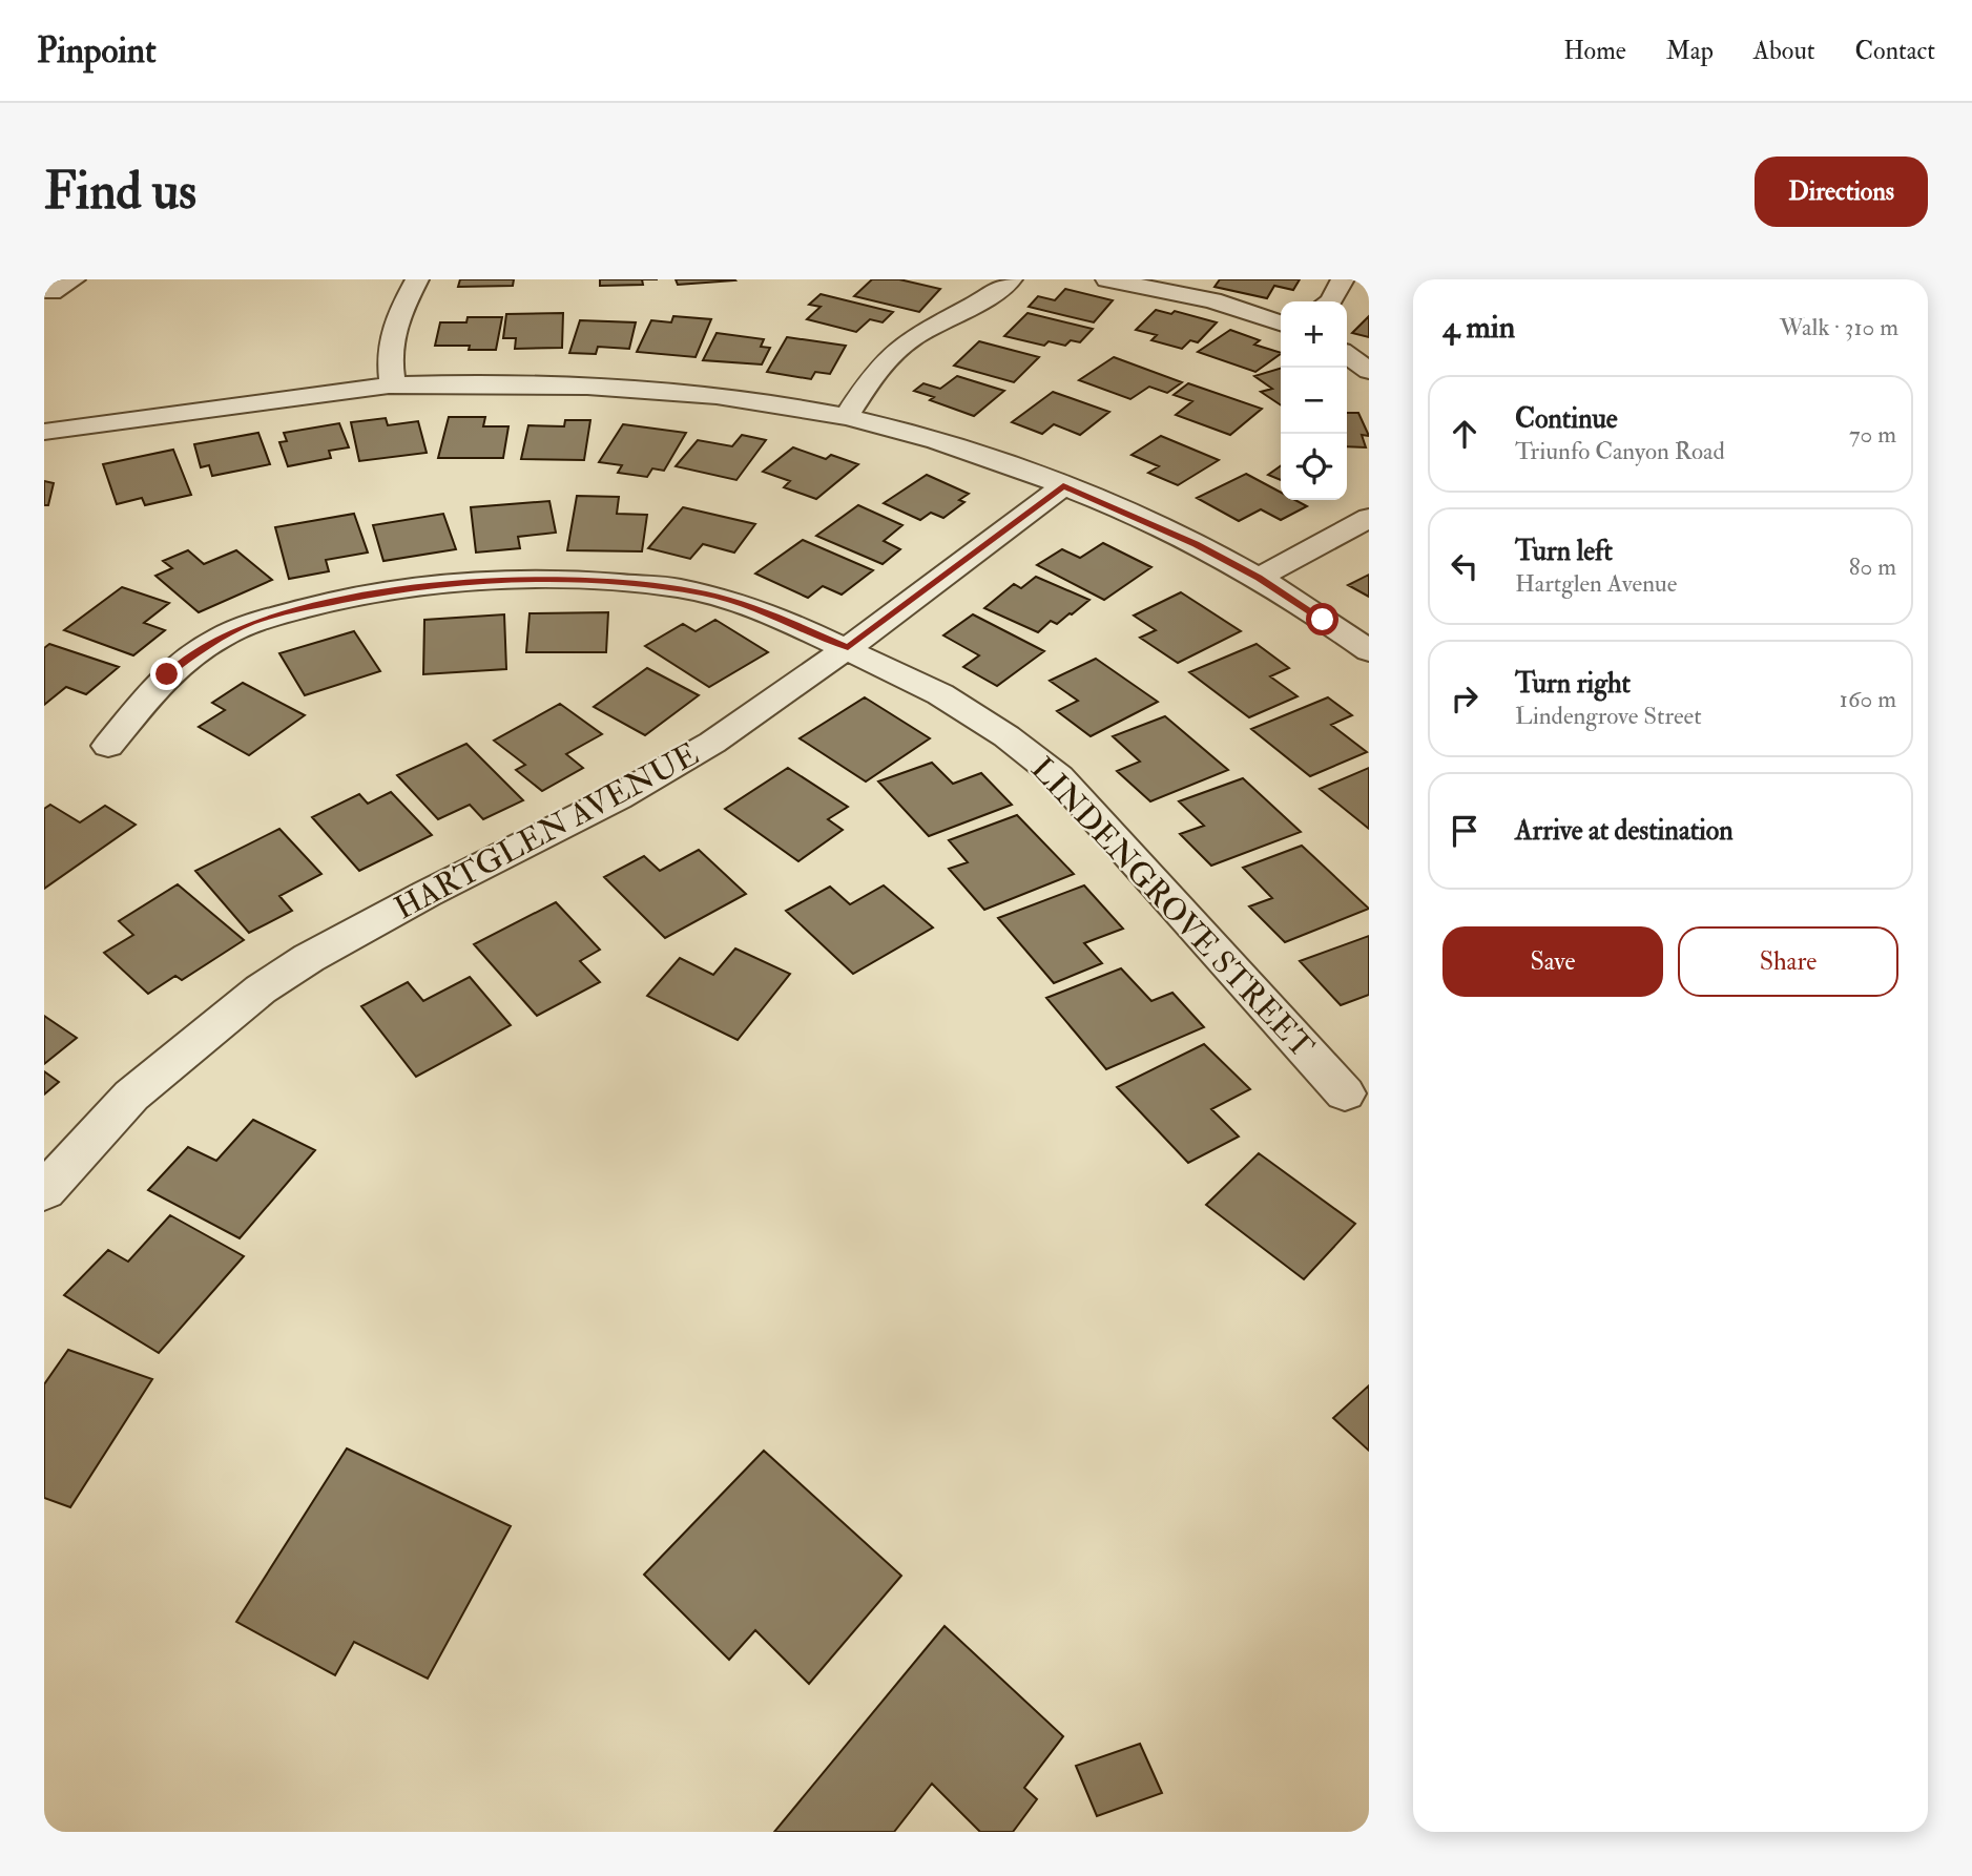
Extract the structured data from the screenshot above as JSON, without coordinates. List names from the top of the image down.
{
  "streets": {
    "street": ["HARTGLEN AVENUE", "LINDENGROVE STREET"]
  },
  "crossings": [
    ["HARTGLEN AVENUE", "LINDENGROVE STREET"]
  ],
  "page": {
    "header": "Pinpoint",
    "nav": [
      "Home",
      "Map",
      "About",
      "Contact"
    ],
    "buttons": [
      "Directions",
      ["Save", "Share"]
    ],
    "title": "Find us",
    "heading": ["4 min", "Walk · 310 m"],
    "map_buttons": ["+", "−"],
    "list": [
      ["Continue", "Triunfo Canyon Road", "70 m"],
      ["Turn left", "Hartglen Avenue", "80 m"],
      ["Turn right", "Lindengrove Street", "160 m"],
      "Arrive at destination"
    ]
  }
}
